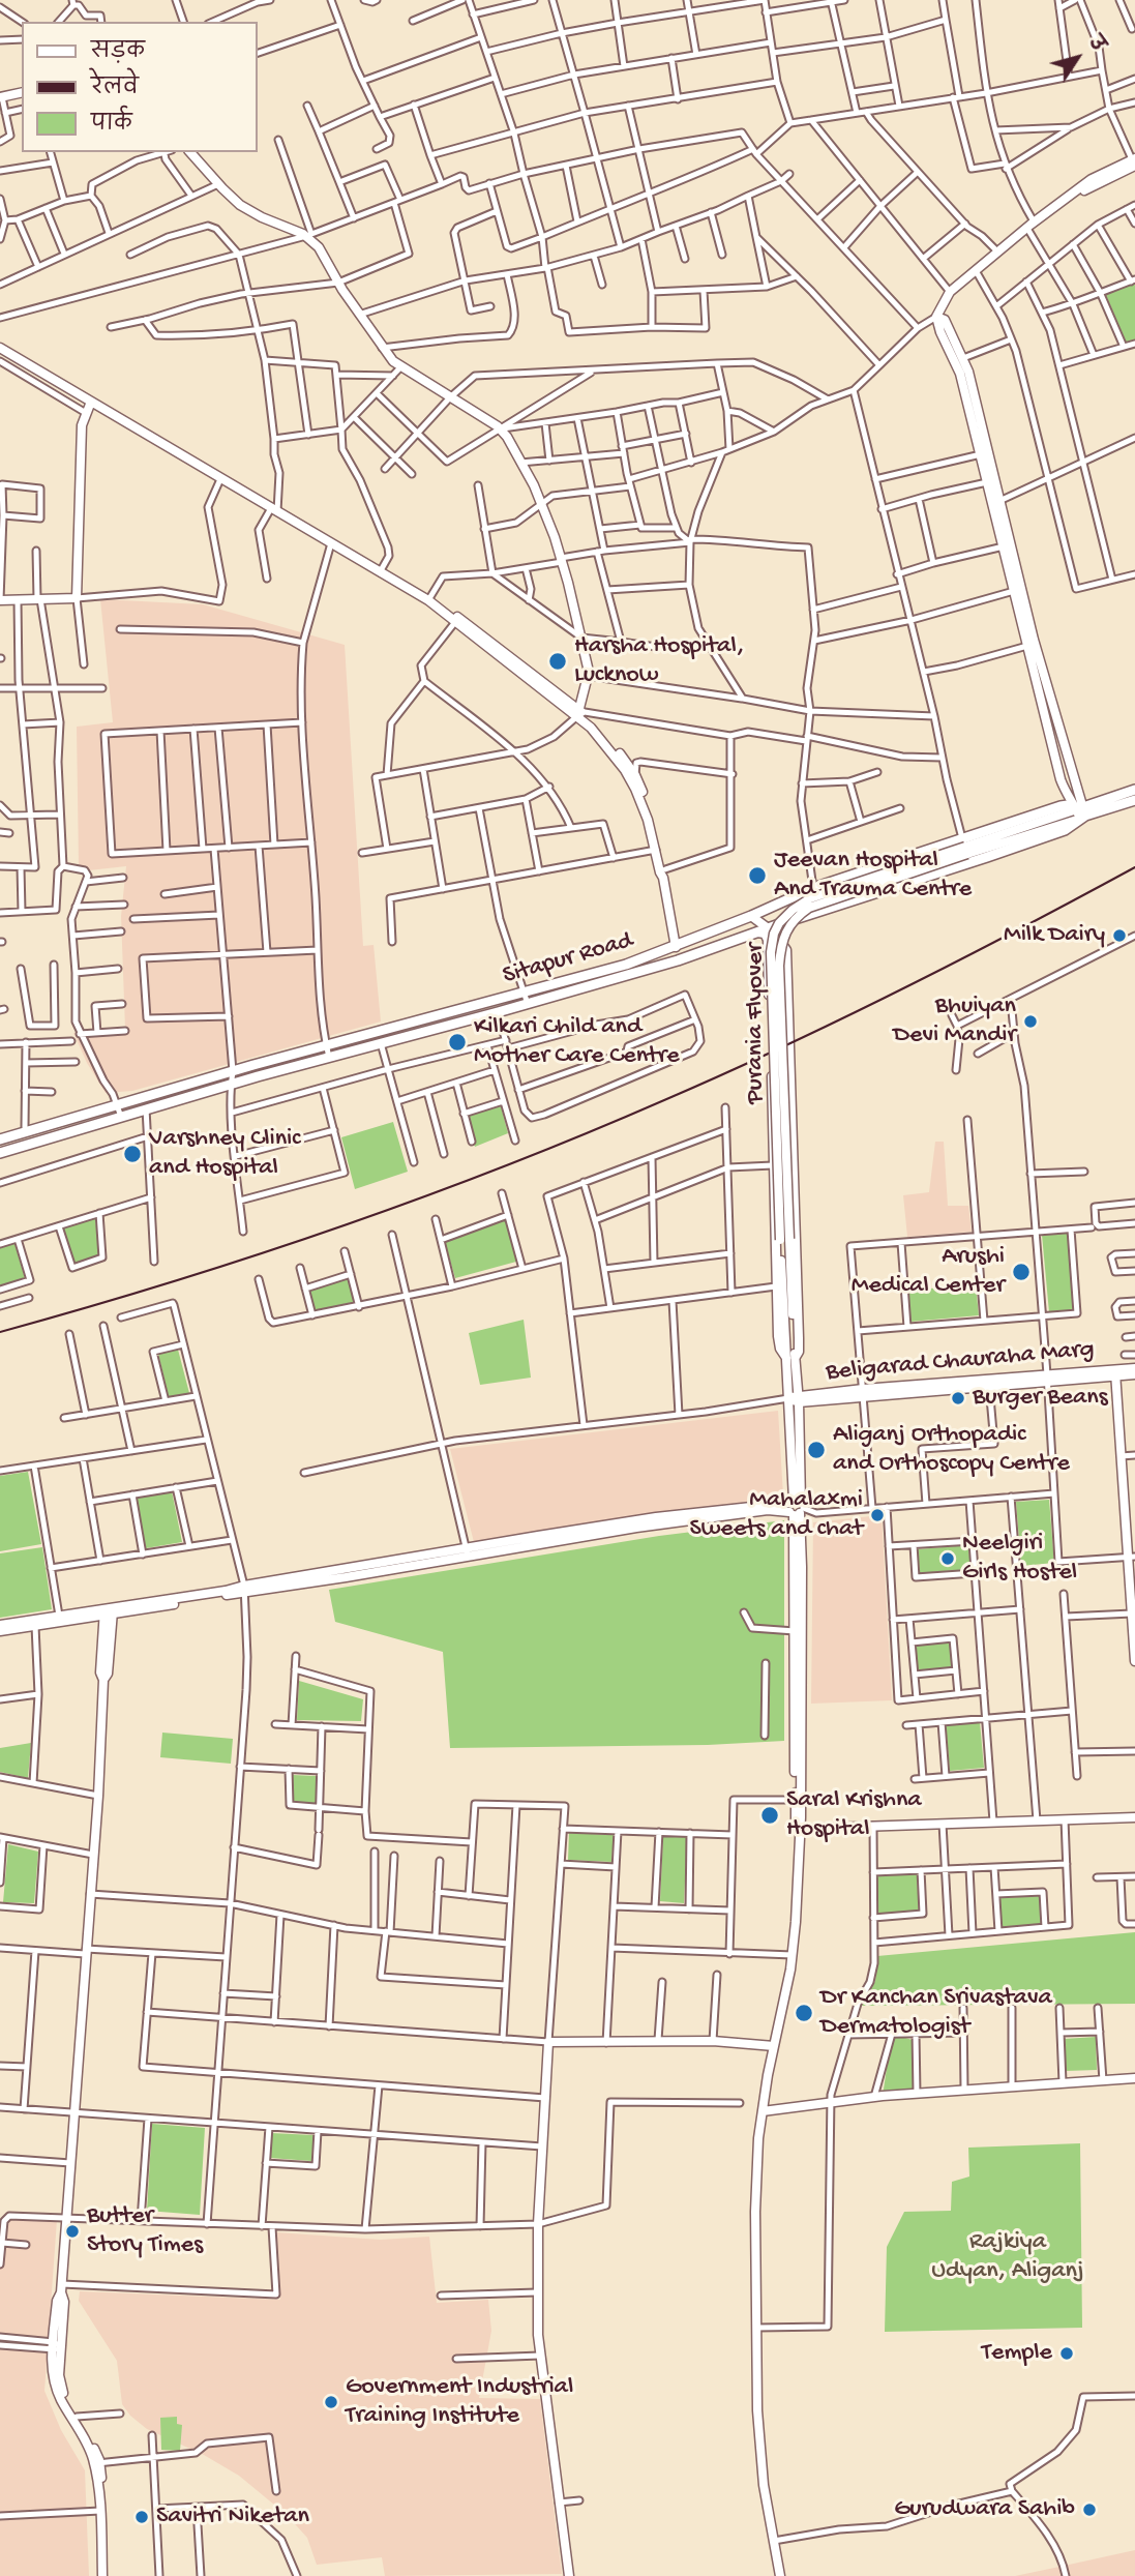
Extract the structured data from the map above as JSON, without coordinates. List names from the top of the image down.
{
  "streets": {
    "main road": ["Sitapur Road"],
    "street": ["Purania Flyover", "Beligarad Chauraha Marg"]
  },
  "crossings": [
    ["Sitapur Road", "Purania Flyover"]
  ],
  "parks": ["Rajkiya Udyan, Aliganj"],
  "places": [
    "Harsha Hospital, Lucknow",
    "Jeevan Hospital And Trauma Centre",
    "Milk Dairy",
    "Bhuiyan Devi Mandir",
    "Kilkari Child and Mother Care Centre",
    "Varshney Clinic and Hospital",
    "Arushi Medical Center",
    "Burger Beans",
    "Aliganj Orthopadic and Orthoscopy Centre",
    "Mahalaxmi Sweets and chat",
    "Neelgiri Girls Hostel",
    "Saral Krishna Hospital",
    "Dr Kanchan Srivastava Dermatologist",
    "Butter Story Times",
    "Temple",
    "Government Industrial Training Institute",
    "Gurudwara Sahib",
    "Savitri Niketan"
  ],
  "legend": ["सड़क", "रेलवे", "पार्क"],
  "north": "top right"
}
